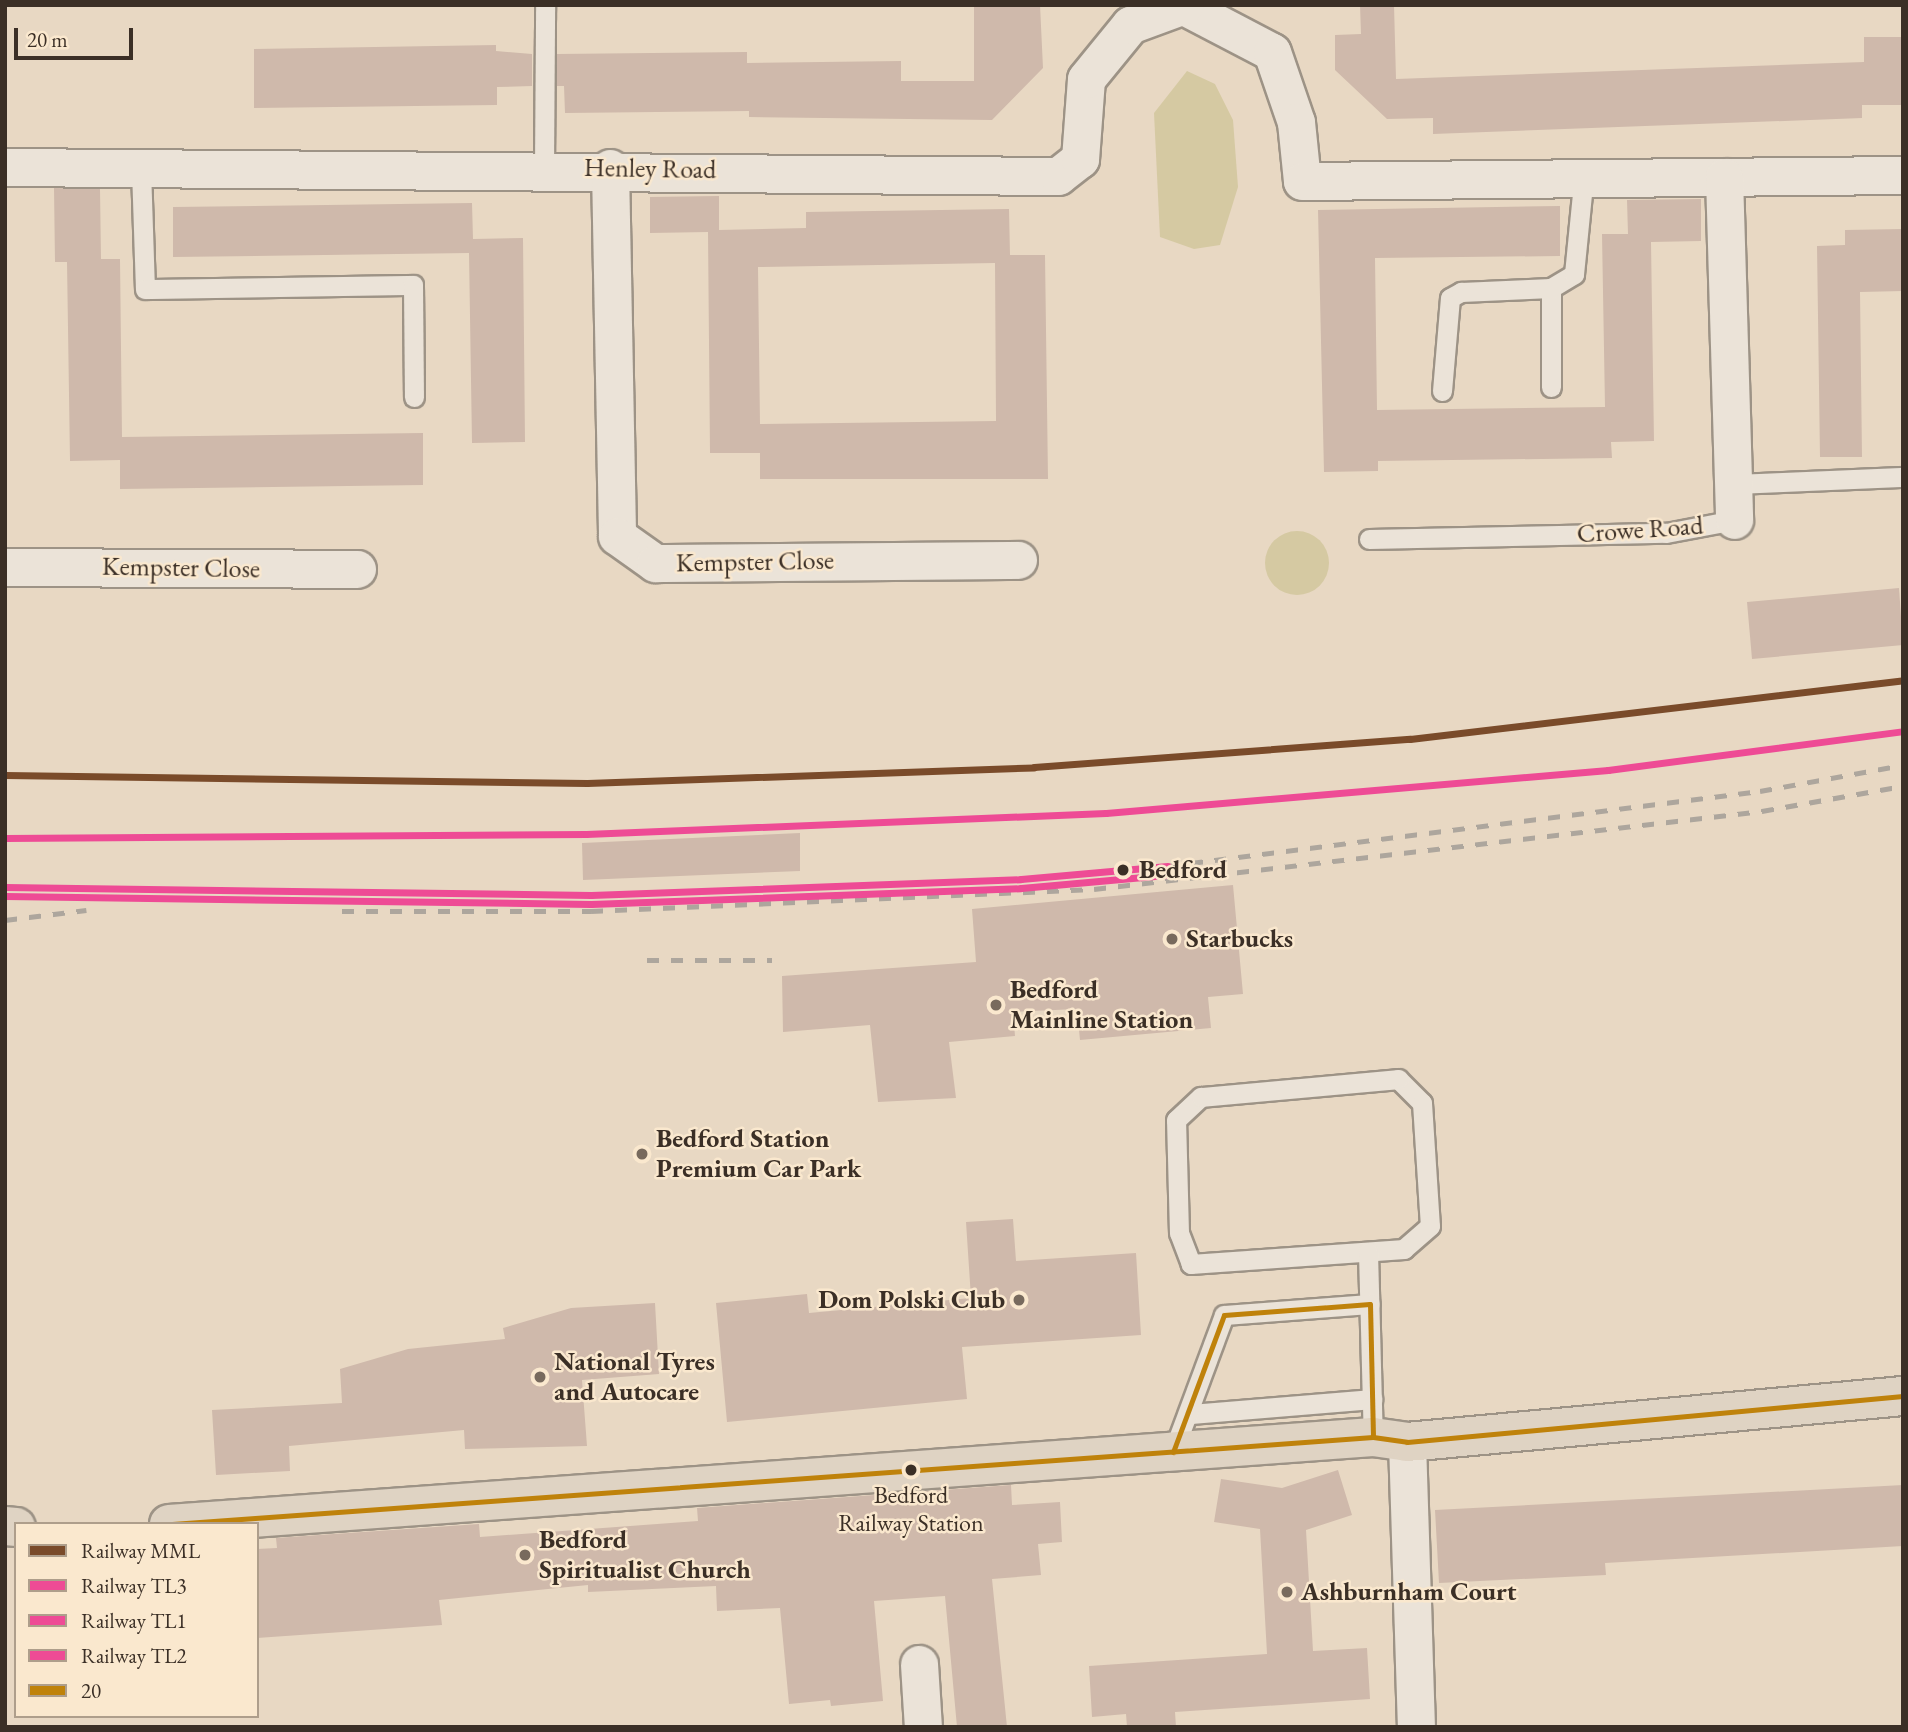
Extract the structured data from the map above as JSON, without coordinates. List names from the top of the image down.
{
  "streets": {
    "street": ["Henley Road", "Crowe Road", "Kempster Close"]
  },
  "crossings": [
    ["Henley Road", "Kempster Close"]
  ],
  "places": [
    "Bedford",
    "Starbucks",
    "Bedford Mainline Station",
    "Bedford Station Premium Car Park",
    "Dom Polski Club",
    "National Tyres and Autocare",
    "Bedford Railway Station",
    "Bedford Spiritualist Church",
    "Ashburnham Court"
  ],
  "lines": [
    "rail line MML",
    "rail line TL3",
    "rail line TL1",
    "rail line TL2",
    "transit line 20"
  ],
  "legend": [
    "Railway MML",
    "Railway TL3",
    "Railway TL1",
    "Railway TL2",
    "20"
  ],
  "scale_bar": "20 m"
}
